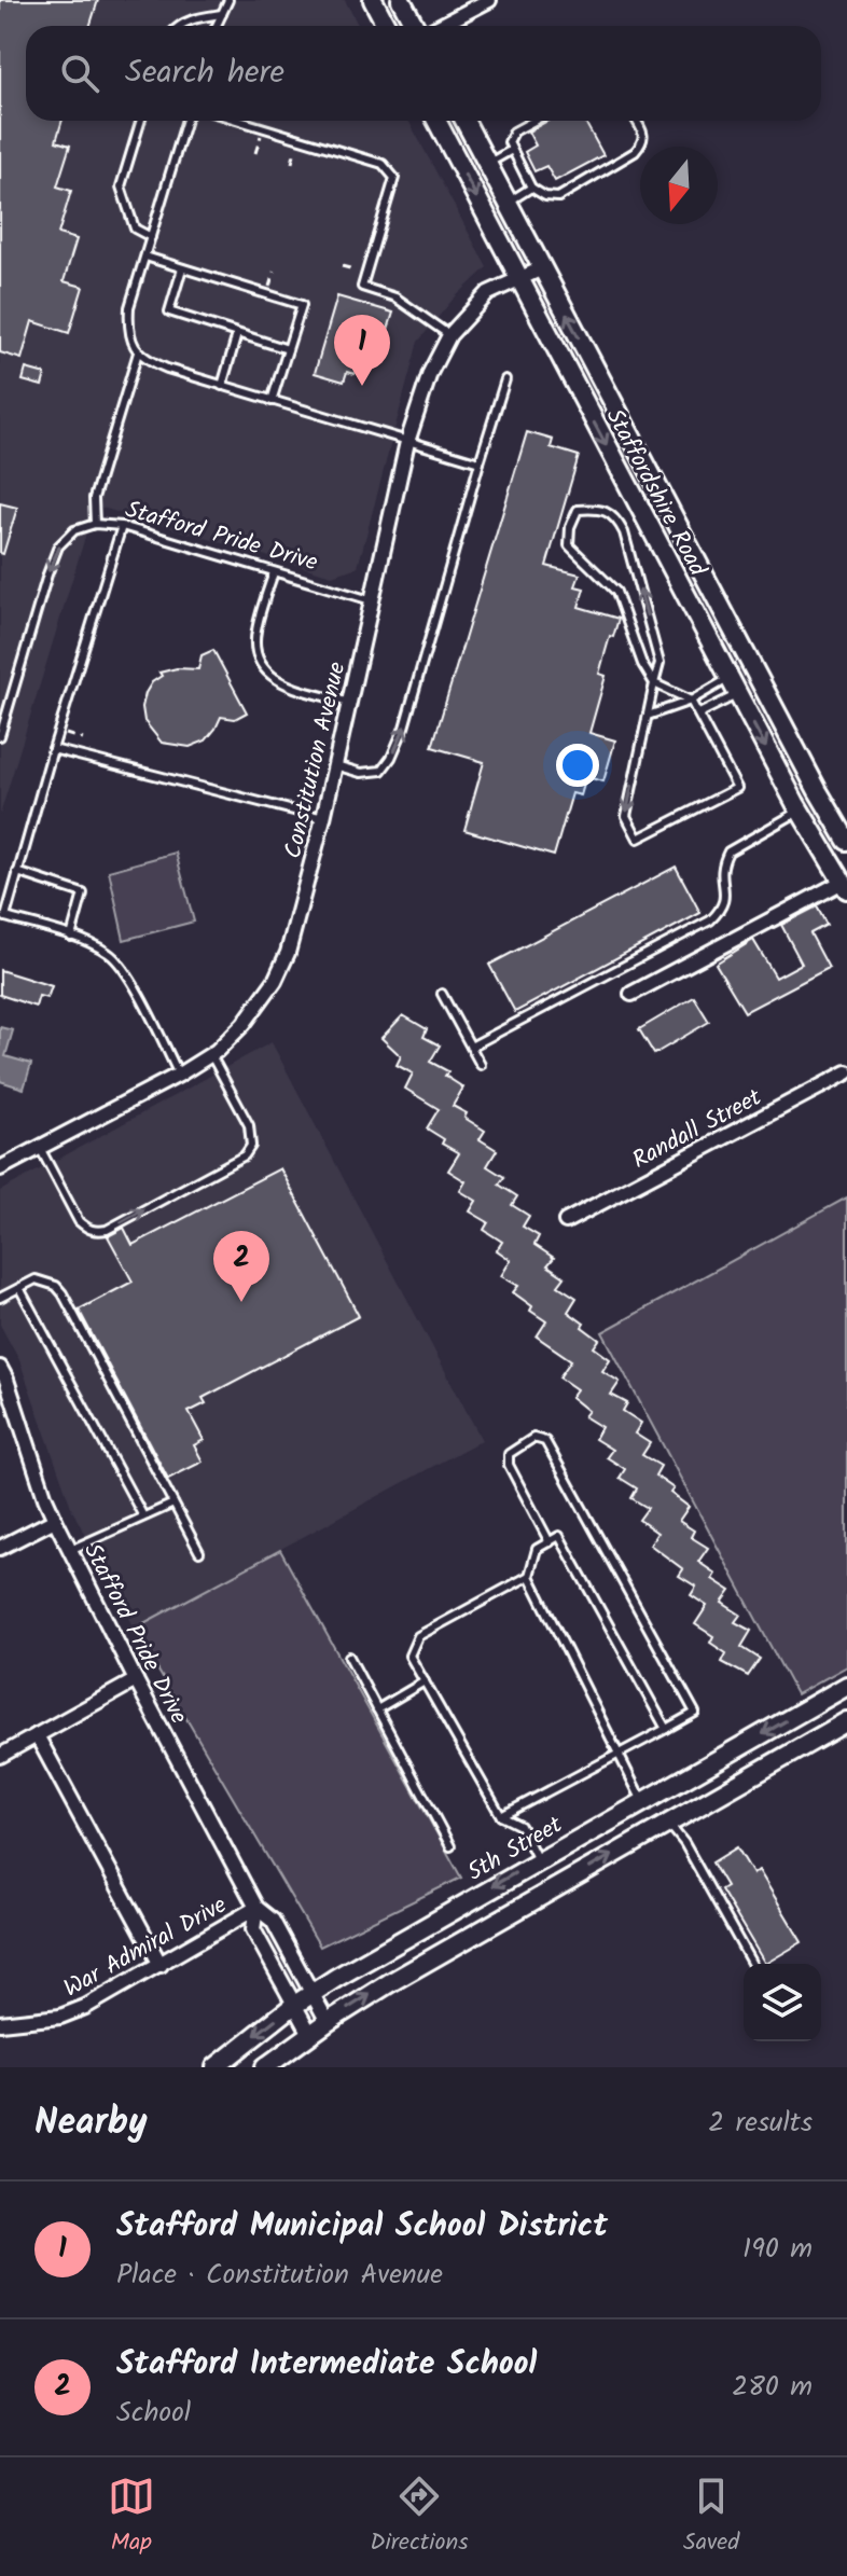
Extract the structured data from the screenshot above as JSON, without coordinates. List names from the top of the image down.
{
  "streets": {
    "main road": ["Staffordshire Road", "5th Street"],
    "street": [
      "Stafford Pride Drive",
      "Constitution Avenue",
      "Randall Street",
      "War Admiral Drive"
    ]
  },
  "crossings": [
    ["Staffordshire Road", "Constitution Avenue"],
    ["Stafford Pride Drive", "Constitution Avenue"],
    ["Stafford Pride Drive", "5th Street"],
    ["Stafford Pride Drive", "War Admiral Drive"]
  ],
  "north": "bottom",
  "page": {
    "search": "Search here",
    "pins": ["1", "2"],
    "heading": ["Nearby", "2 results"],
    "list": [
      {
        "mark": "1",
        "name": "Stafford Municipal School District",
        "note": "Place · Constitution Avenue",
        "value": "190 m"
      },
      {
        "mark": "2",
        "name": "Stafford Intermediate School",
        "note": "School",
        "value": "280 m"
      }
    ],
    "nav": ["Map", "Directions", "Saved"]
  }
}
